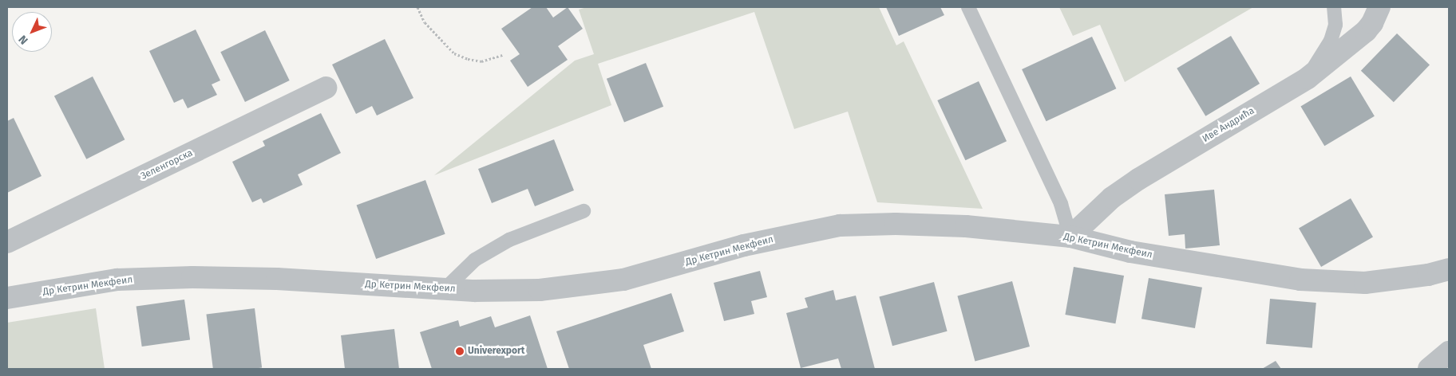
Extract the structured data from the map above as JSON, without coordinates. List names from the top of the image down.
{
  "streets": {
    "street": ["Иве Андрића", "Зеленгорска", "Др Кетрин Мекфеил"]
  },
  "crossings": [
    ["Иве Андрића", "Др Кетрин Мекфеил"]
  ],
  "places": ["Univerexport"],
  "north": "bottom left"
}
